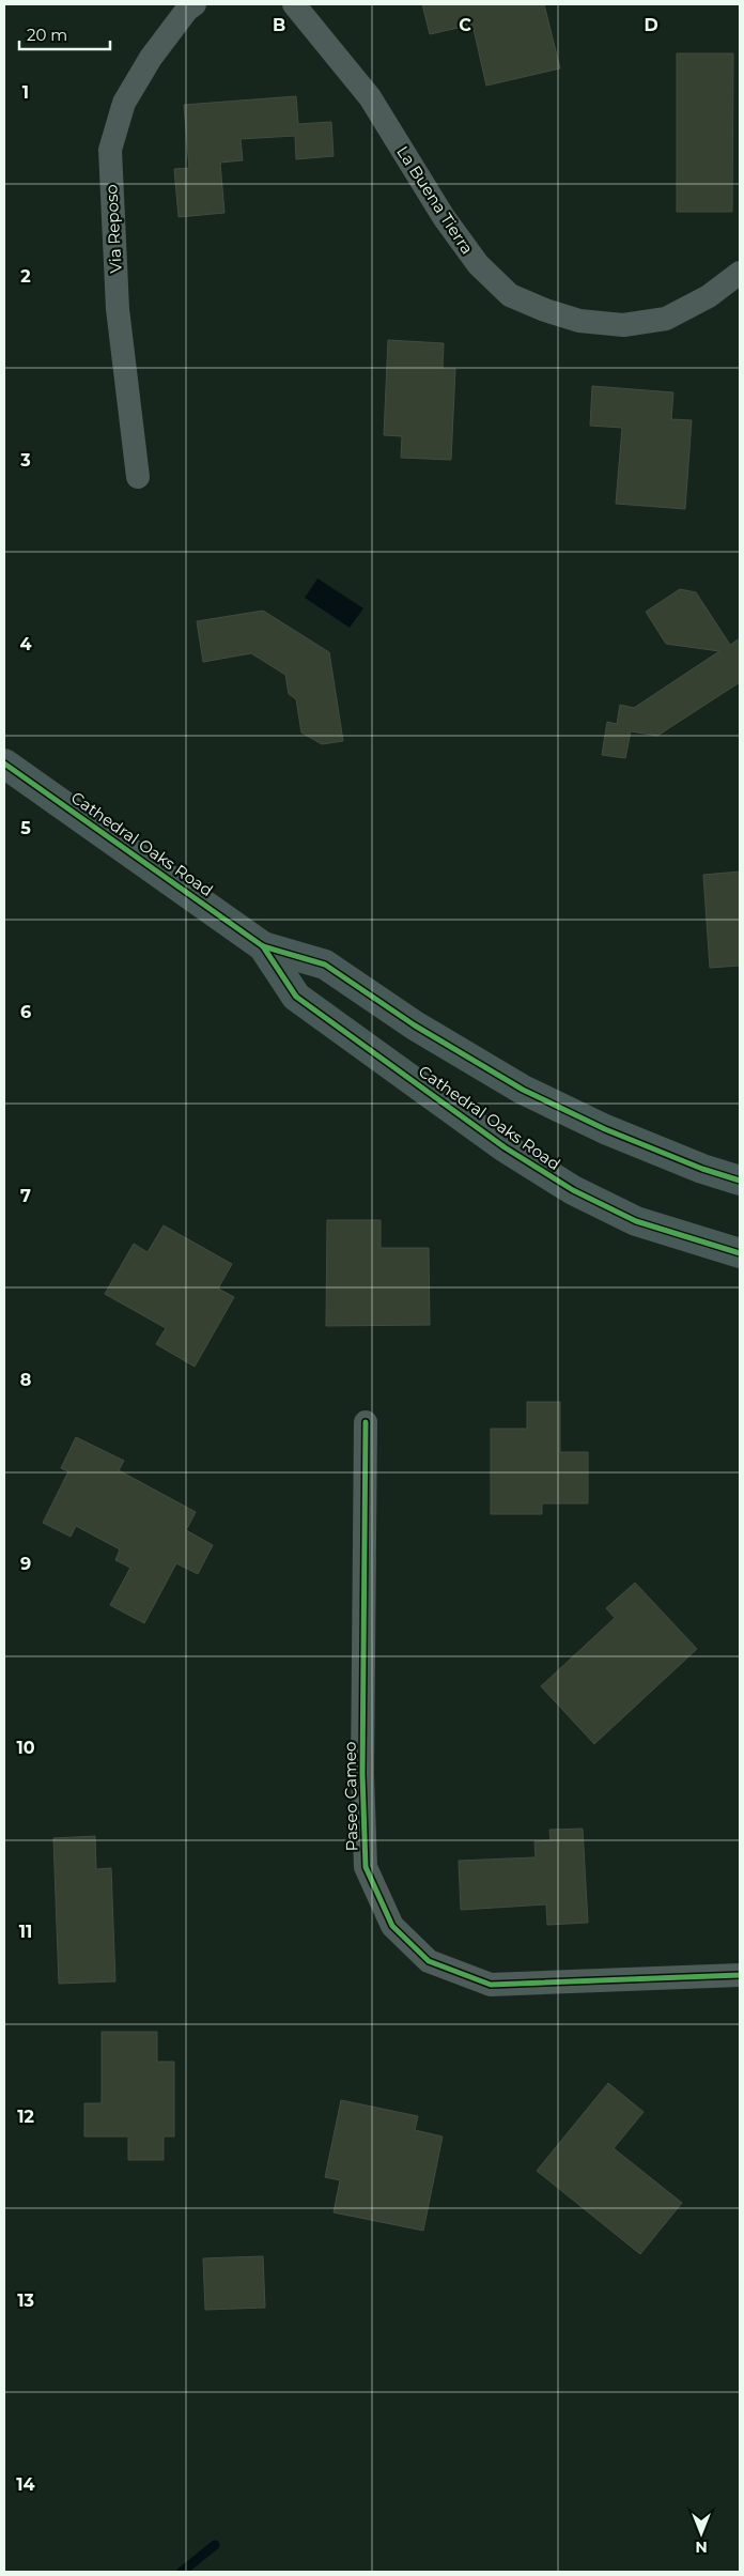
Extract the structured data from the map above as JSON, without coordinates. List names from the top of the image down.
{
  "streets": {
    "main road": ["Cathedral Oaks Road"],
    "street": ["La Buena Tierra", "Via Reposo", "Paseo Cameo"]
  },
  "scale_bar": "20 m",
  "north": "bottom",
  "grid": {
    "columns": ["B", "C", "D"],
    "rows": [
      "1",
      "2",
      "3",
      "4",
      "5",
      "6",
      "7",
      "8",
      "9",
      "10",
      "11",
      "12",
      "13",
      "14"
    ]
  }
}
